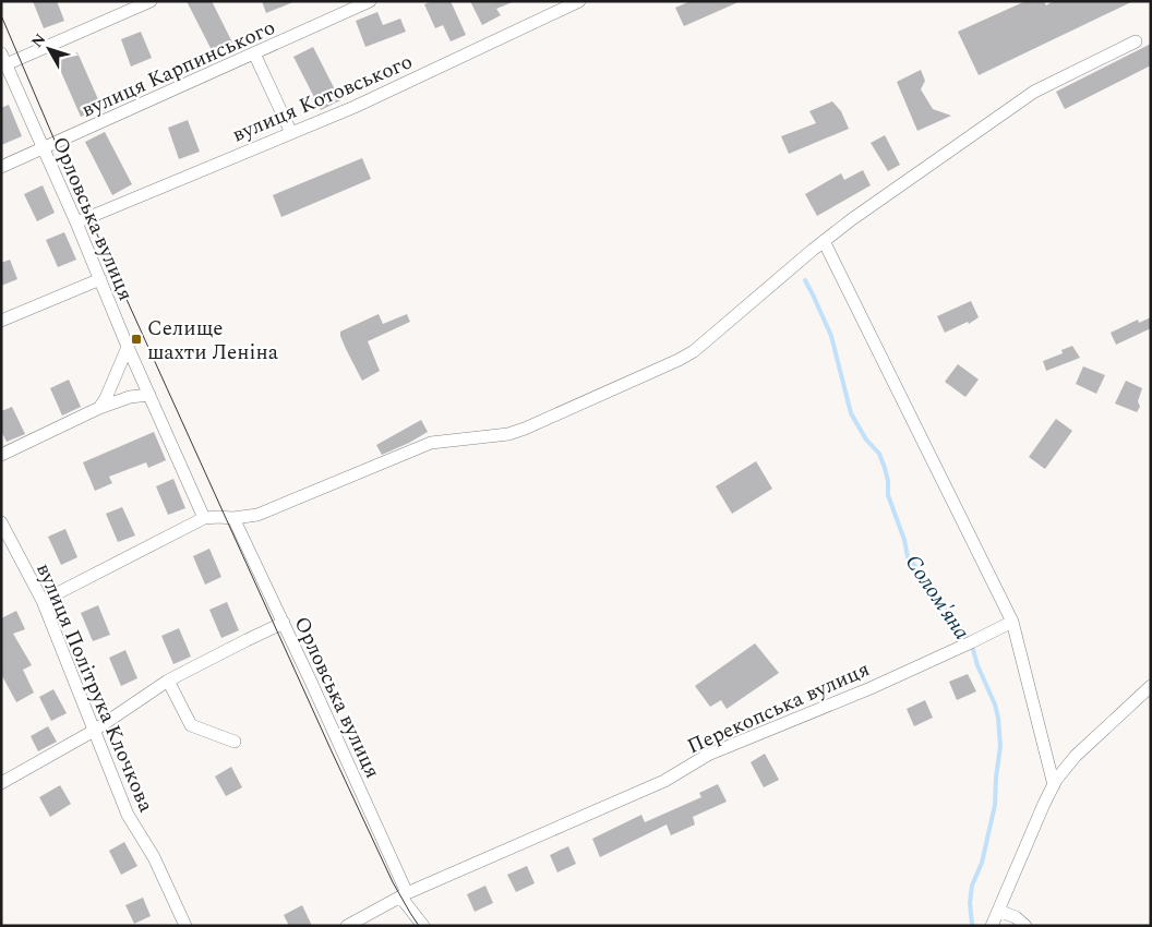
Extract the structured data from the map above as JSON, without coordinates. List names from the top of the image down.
{
  "streets": {
    "street": [
      "вулиця Карпинського",
      "вулиця Котовського",
      "Орловська вулиця",
      "вулиця Політрука Клочкова",
      "Перекопська вулиця"
    ]
  },
  "crossings": [
    ["вулиця Карпинського", "Орловська вулиця"],
    ["вулиця Котовського", "Орловська вулиця"],
    ["Орловська вулиця", "Перекопська вулиця"]
  ],
  "water": ["Солом'яна"],
  "places": {
    "transit": ["Селище шахти Леніна"]
  },
  "north": "top left"
}
